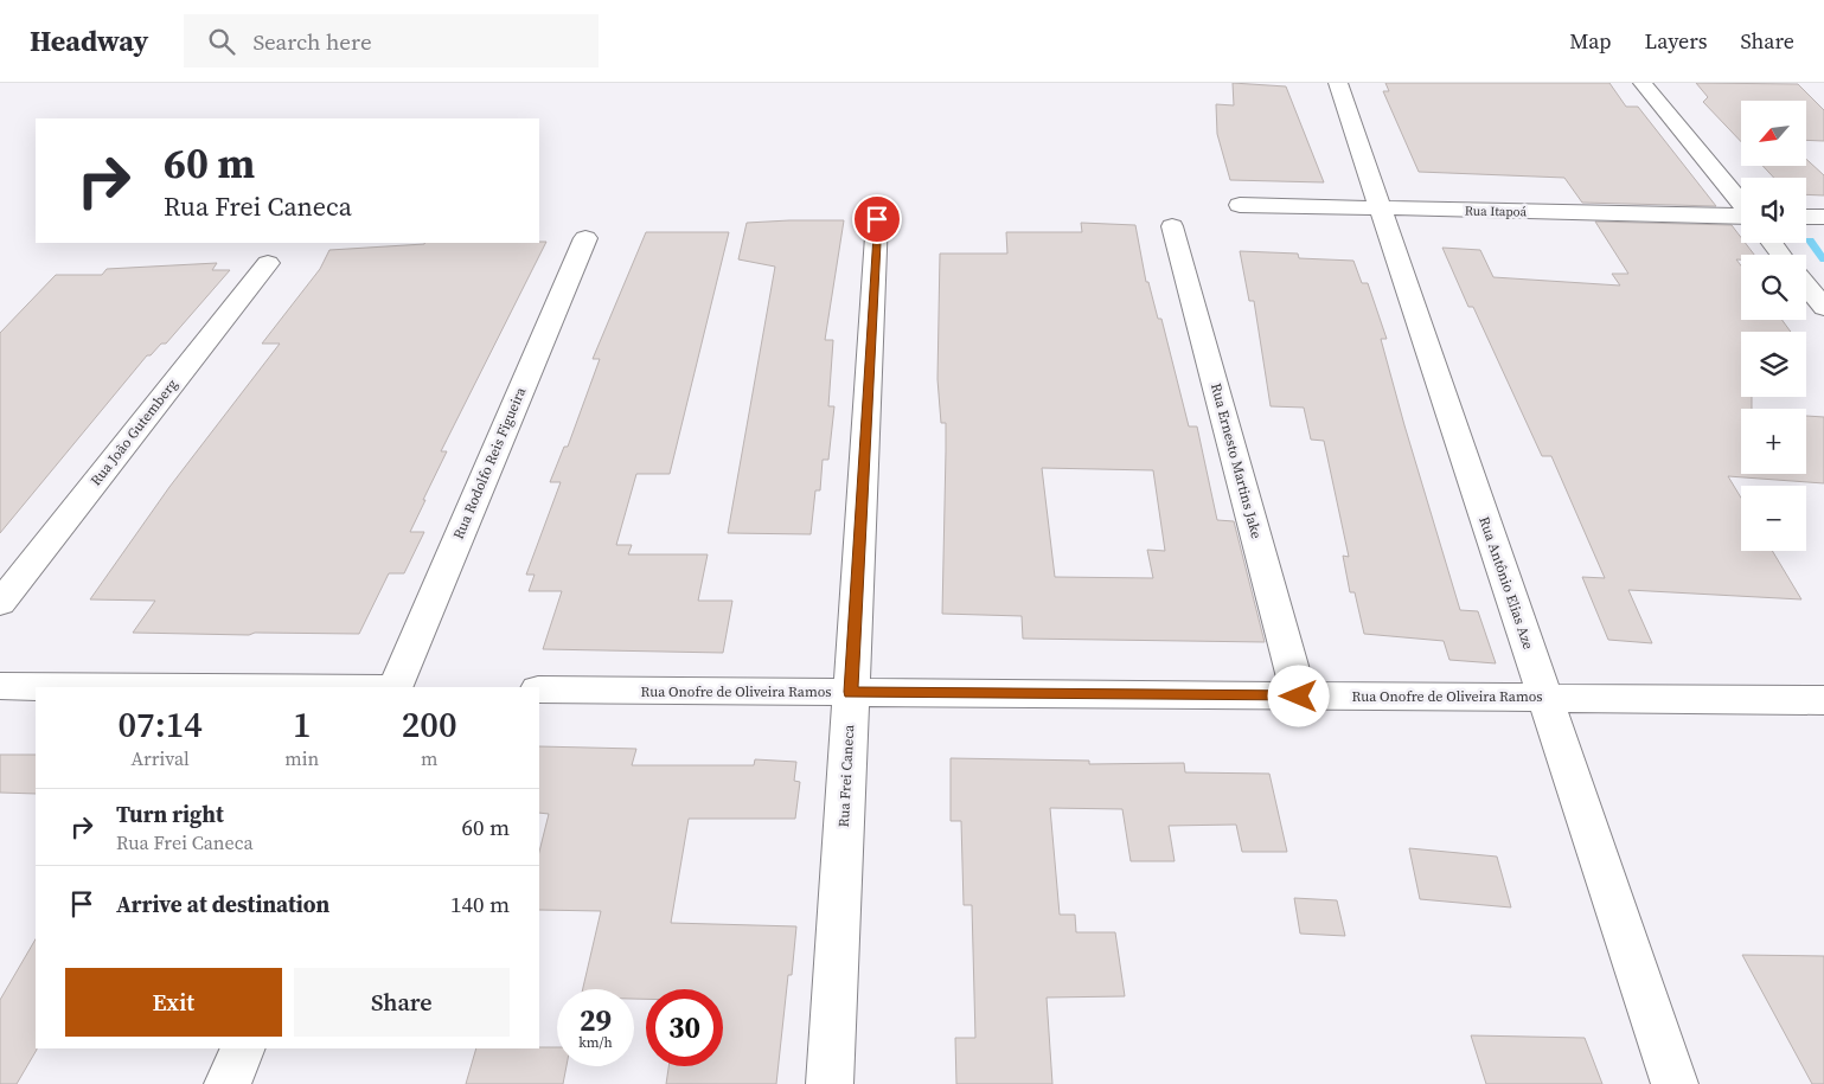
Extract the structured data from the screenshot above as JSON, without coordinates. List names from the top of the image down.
{
  "streets": {
    "street": [
      "Rua Itapoá",
      "Rua João Gutemberg",
      "Rua Ernesto Martins Jake",
      "Rua Rodolfo Reis Figueira",
      "Rua Antônio Elias Aze",
      "Rua Onofre de Oliveira Ramos",
      "Rua Frei Caneca"
    ]
  },
  "crossings": [
    ["Rua Itapoá", "Rua Antônio Elias Aze"],
    ["Rua Ernesto Martins Jake", "Rua Onofre de Oliveira Ramos"],
    ["Rua Antônio Elias Aze", "Rua Onofre de Oliveira Ramos"],
    ["Rua Onofre de Oliveira Ramos", "Rua Frei Caneca"]
  ],
  "north": "bottom left",
  "page": {
    "header": "Headway",
    "search": "Search here",
    "nav": ["Map", "Layers", "Share"],
    "map_buttons": ["+", "−"],
    "turn": ["60 m", "Rua Frei Caneca"],
    "eta": [
      "07:14",
      "Arrival",
      "1",
      "min",
      "200",
      "m"
    ],
    "list": [
      {
        "name": "Turn right",
        "note": "Rua Frei Caneca",
        "value": "60 m"
      },
      {
        "name": "Arrive at destination",
        "value": "140 m"
      }
    ],
    "buttons": ["Exit", "Share"],
    "speed": "29 km/h",
    "limit": "30"
  }
}
